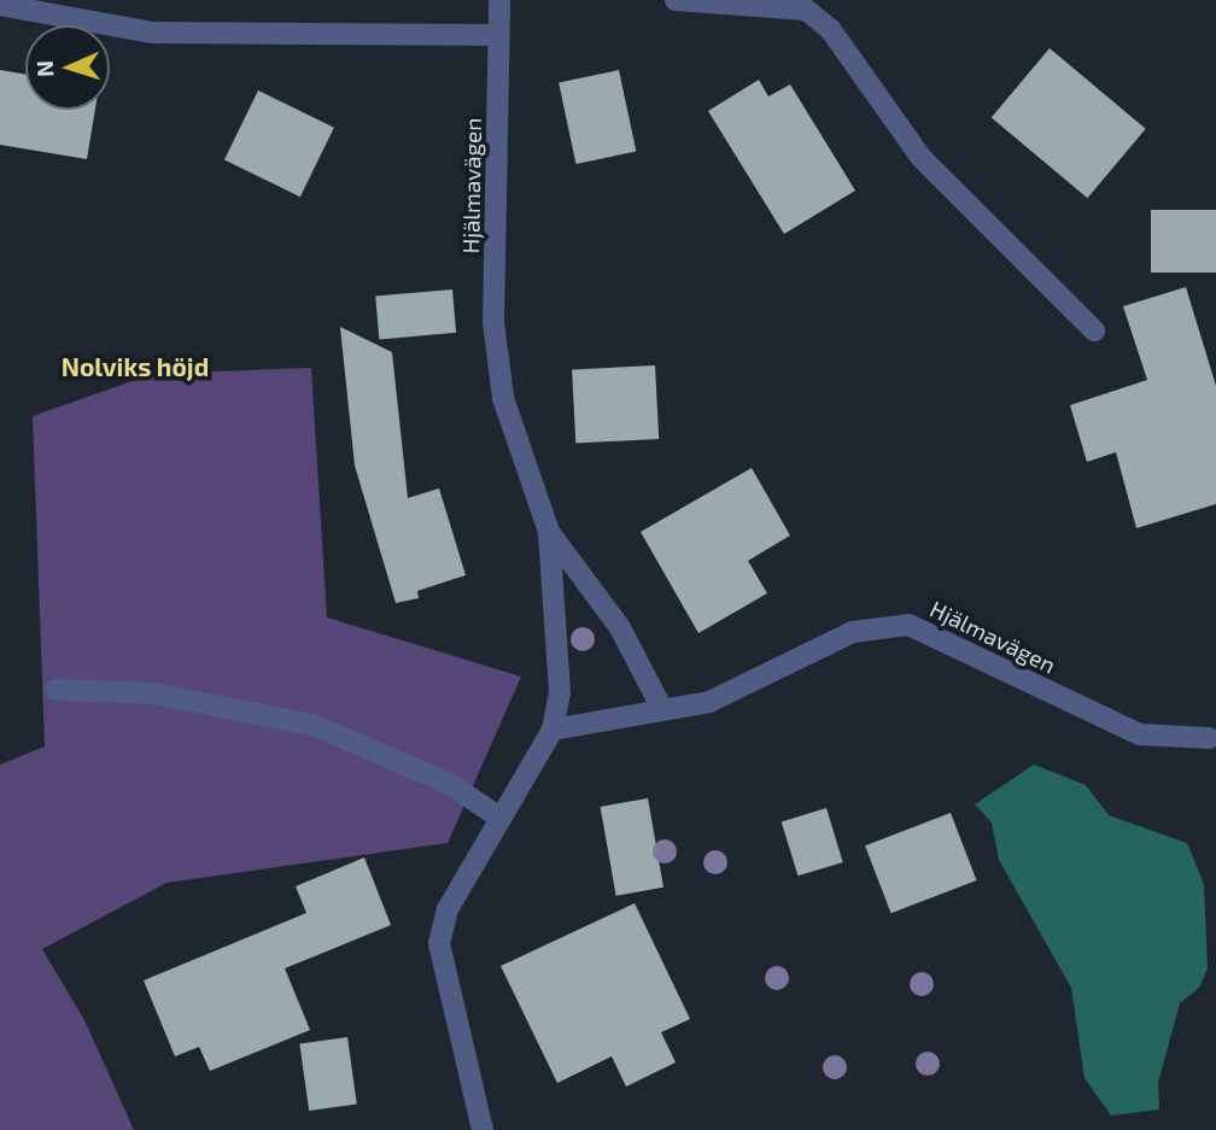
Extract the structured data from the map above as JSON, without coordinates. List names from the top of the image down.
{
  "streets": {
    "street": ["Hjälmavägen"]
  },
  "districts": ["Nolviks höjd"],
  "north": "left"
}
